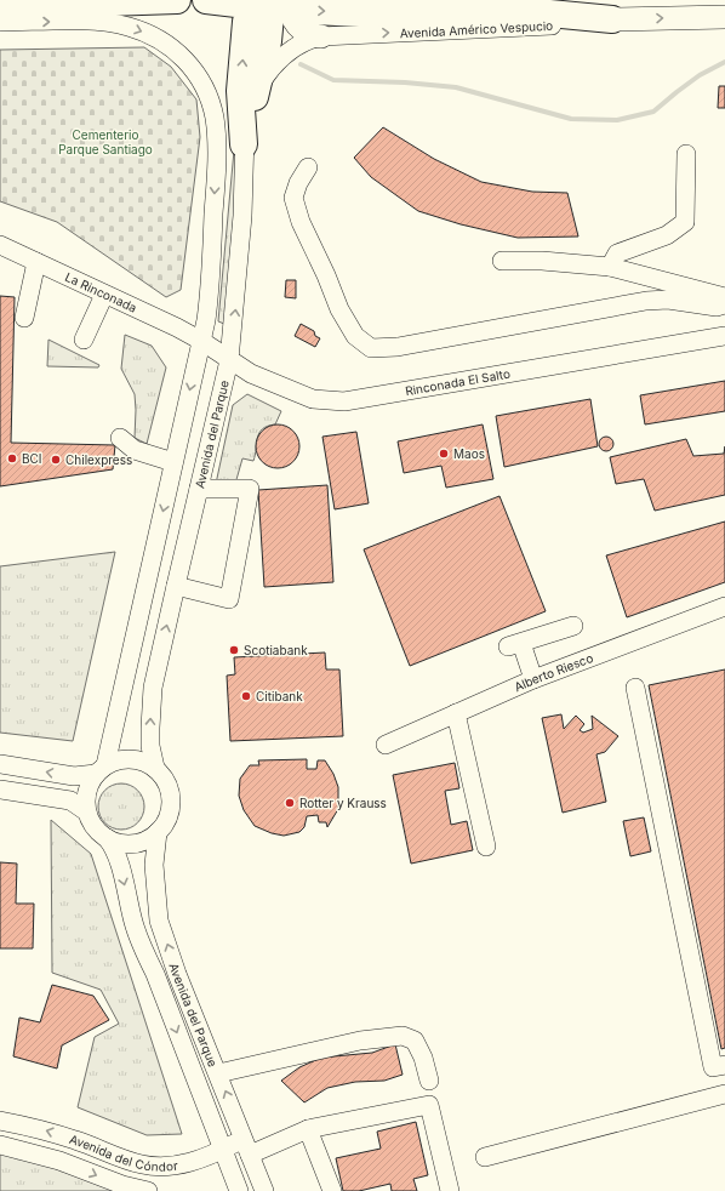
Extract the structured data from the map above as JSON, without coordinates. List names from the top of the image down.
{
  "streets": {
    "main road": ["Avenida Américo Vespucio"],
    "street": [
      "La Rinconada",
      "Rinconada El Salto",
      "Avenida del Parque",
      "Alberto Riesco",
      "Avenida del Cóndor"
    ]
  },
  "crossings": [
    ["Avenida Américo Vespucio", "Avenida del Parque"],
    ["La Rinconada", "Rinconada El Salto"],
    ["Rinconada El Salto", "Avenida del Parque"],
    ["Avenida del Parque", "Avenida del Cóndor"]
  ],
  "one_way": ["Avenida Américo Vespucio"],
  "parks": ["Cementerio Parque Santiago"],
  "places": [
    "Maos",
    "BCI",
    "Chilexpress",
    "Scotiabank",
    "Citibank",
    "Rotter y Krauss"
  ]
}
